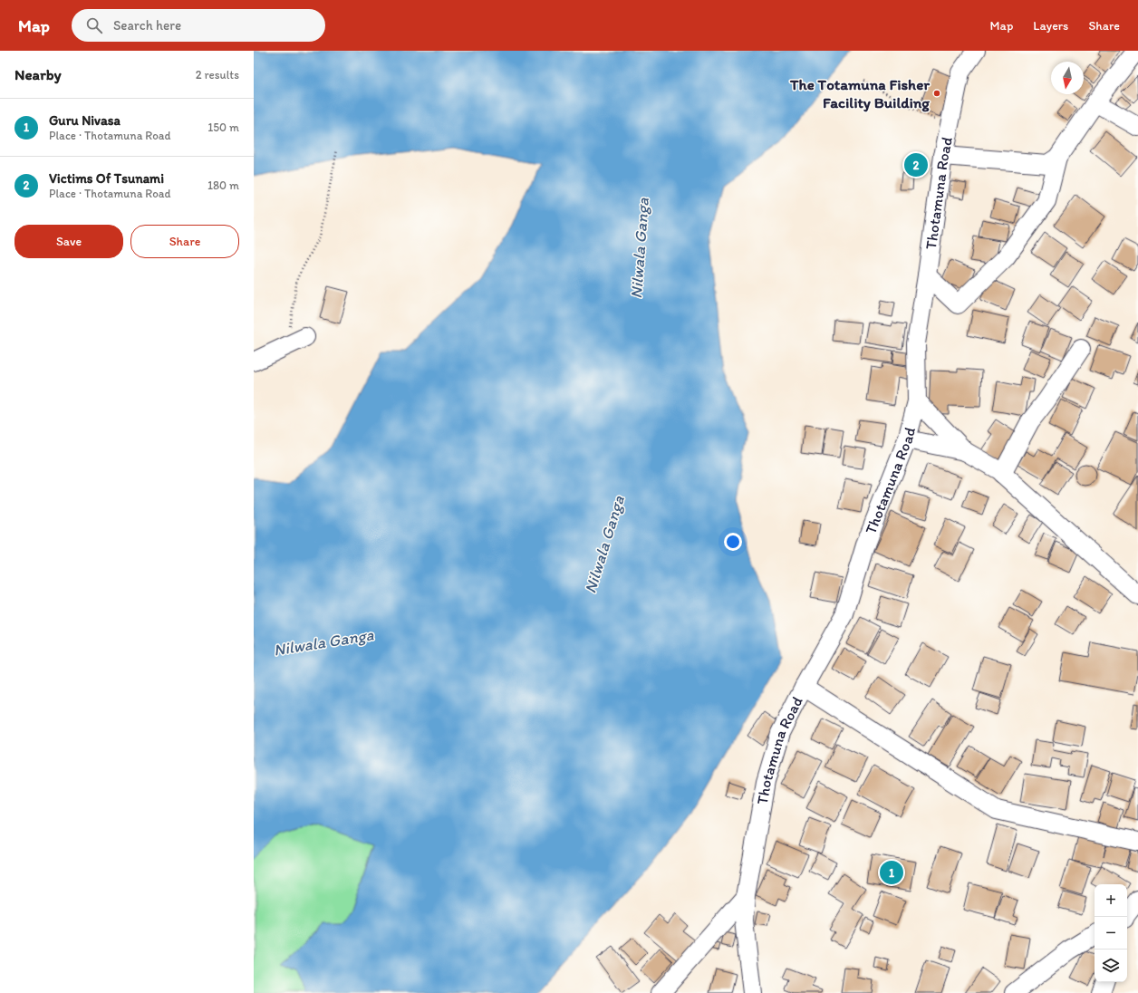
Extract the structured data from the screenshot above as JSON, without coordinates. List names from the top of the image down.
{
  "streets": {
    "street": ["Thotamuna Road"]
  },
  "water": ["Nilwala Ganga"],
  "places": ["The Totamuna Fisher Facility Building"],
  "north": "bottom",
  "page": {
    "header": "Map",
    "search": "Search here",
    "nav": ["Map", "Layers", "Share"],
    "heading": ["Nearby", "2 results"],
    "list": [
      {
        "mark": "1",
        "name": "Guru Nivasa",
        "note": "Place · Thotamuna Road",
        "value": "150 m"
      },
      {
        "mark": "2",
        "name": "Victims Of Tsunami",
        "note": "Place · Thotamuna Road",
        "value": "180 m"
      }
    ],
    "pins": ["2", "1"],
    "buttons": ["Save", "Share"],
    "map_buttons": ["+", "−"]
  }
}
